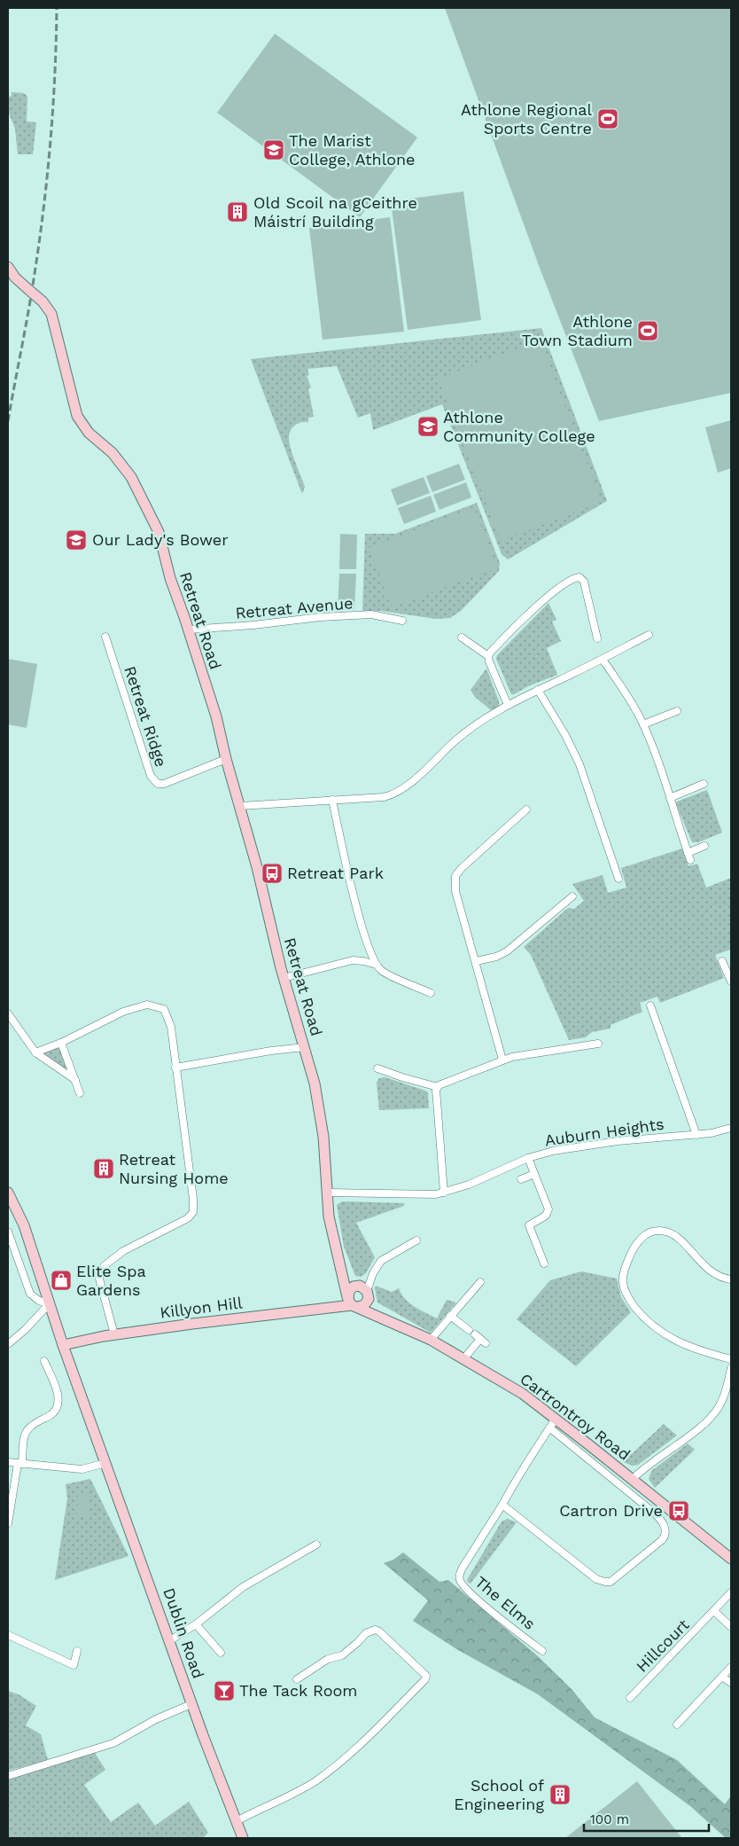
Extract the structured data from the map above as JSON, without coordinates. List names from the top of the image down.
{
  "streets": {
    "street": [
      "Retreat Avenue",
      "Retreat Road",
      "Retreat Ridge",
      "Auburn Heights",
      "Killyon Hill",
      "Cartrontroy Road",
      "The Elms",
      "Dublin Road",
      "Hillcourt"
    ]
  },
  "crossings": [
    ["Retreat Avenue", "Retreat Road"],
    ["Retreat Road", "Retreat Ridge"],
    ["Retreat Road", "Auburn Heights"],
    ["Retreat Road", "Killyon Hill"],
    ["Retreat Road", "Cartrontroy Road"],
    ["Killyon Hill", "Cartrontroy Road"],
    ["Killyon Hill", "Dublin Road"],
    ["Cartrontroy Road", "The Elms"]
  ],
  "places": {
    "sports": ["Athlone Regional Sports Centre", "Athlone Town Stadium"],
    "school or university": ["The Marist College, Athlone", "Athlone Community College", "Our Lady's Bower"],
    "building": ["Old Scoil na gCeithre Máistrí Building", "Retreat Nursing Home", "School of Engineering"],
    "bus stop": ["Retreat Park", "Cartron Drive"],
    "shop": ["Elite Spa Gardens"],
    "bar": ["The Tack Room"]
  },
  "scale_bar": "100 m"
}
